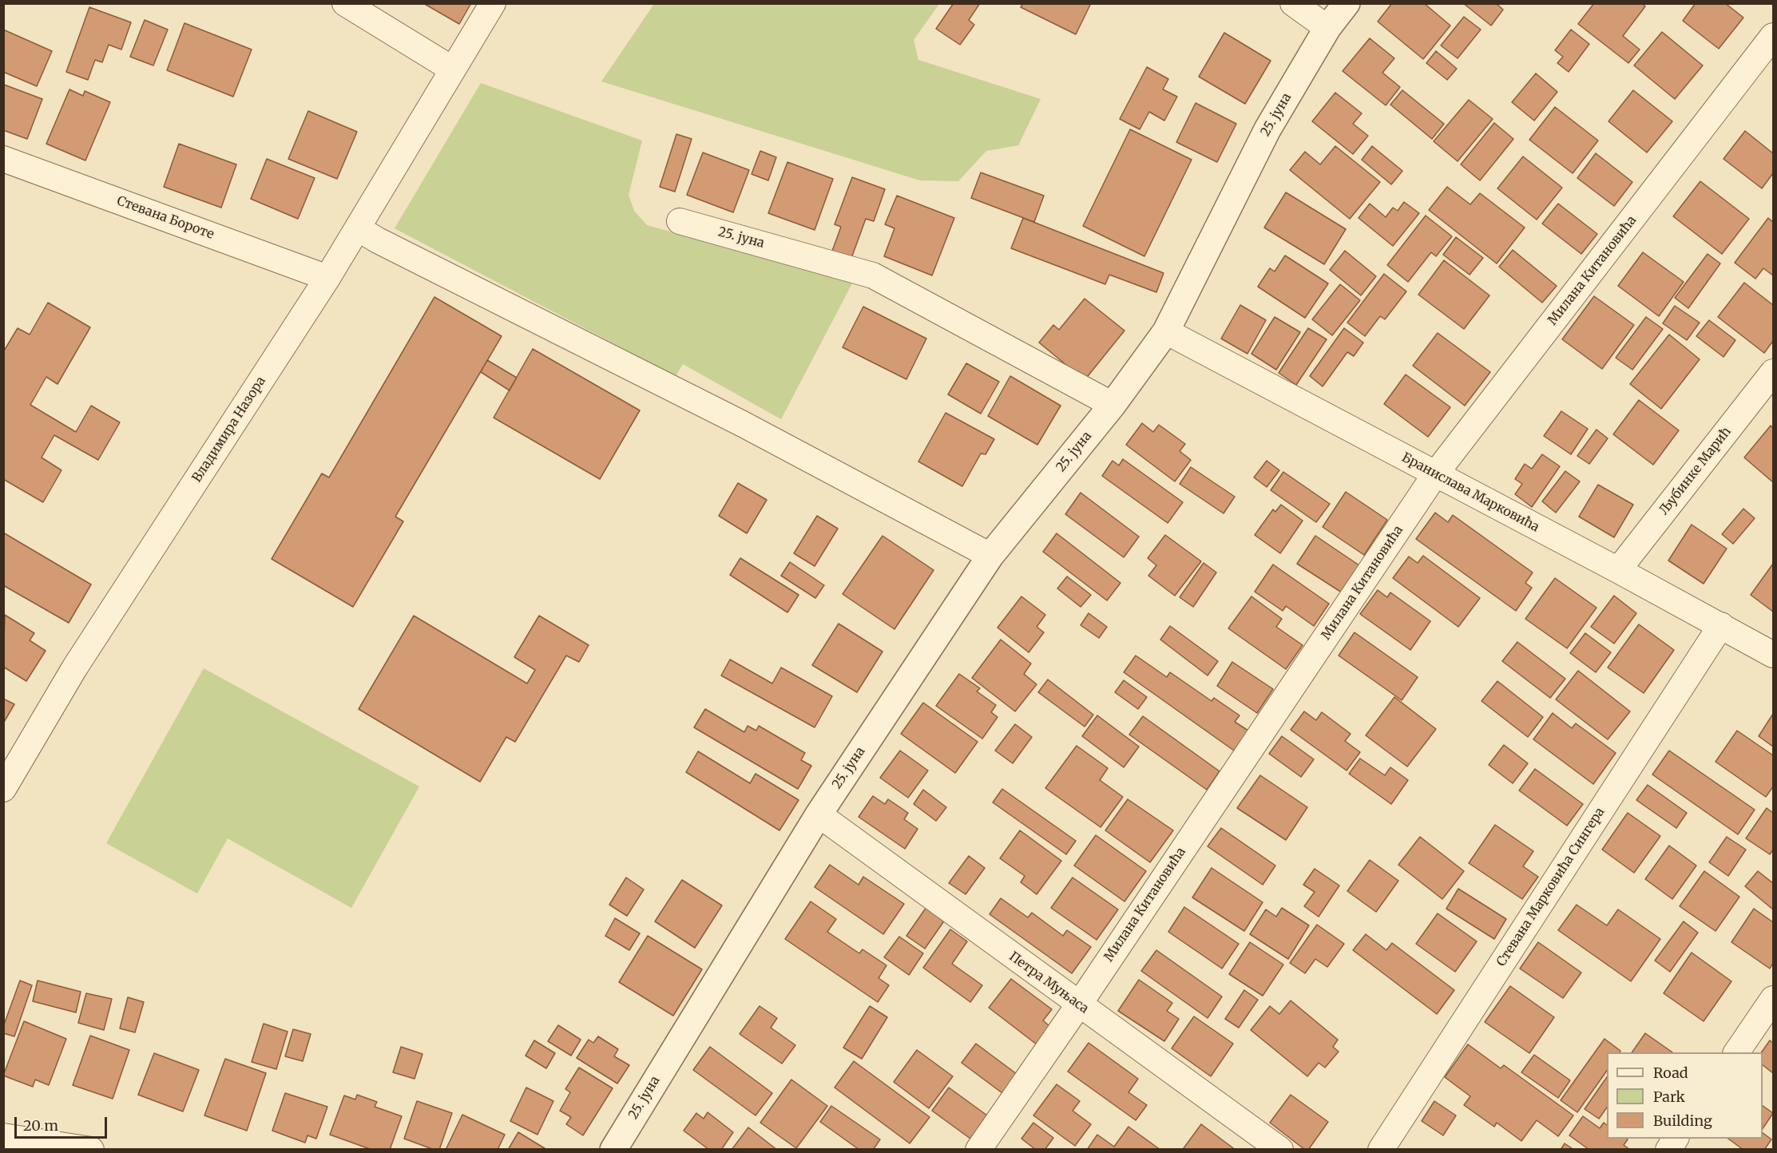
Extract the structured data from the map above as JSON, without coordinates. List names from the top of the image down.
{
  "streets": {
    "street": [
      "25. јуна",
      "Стевана Бороте",
      "Милана Китановића",
      "Владимира Назора",
      "Љубинке Марић",
      "Бранислава Марковића",
      "Стевана Марковића Сингера",
      "Петра Муњаса"
    ]
  },
  "crossings": [
    ["25. јуна", "Бранислава Марковића"],
    ["25. јуна", "Петра Муњаса"],
    ["Стевана Бороте", "Владимира Назора"],
    ["Милана Китановића", "Бранислава Марковића"],
    ["Милана Китановића", "Петра Муњаса"],
    ["Љубинке Марић", "Бранислава Марковића"],
    ["Бранислава Марковића", "Стевана Марковића Сингера"]
  ],
  "legend": ["Road", "Park", "Building"],
  "scale_bar": "20 m"
}
